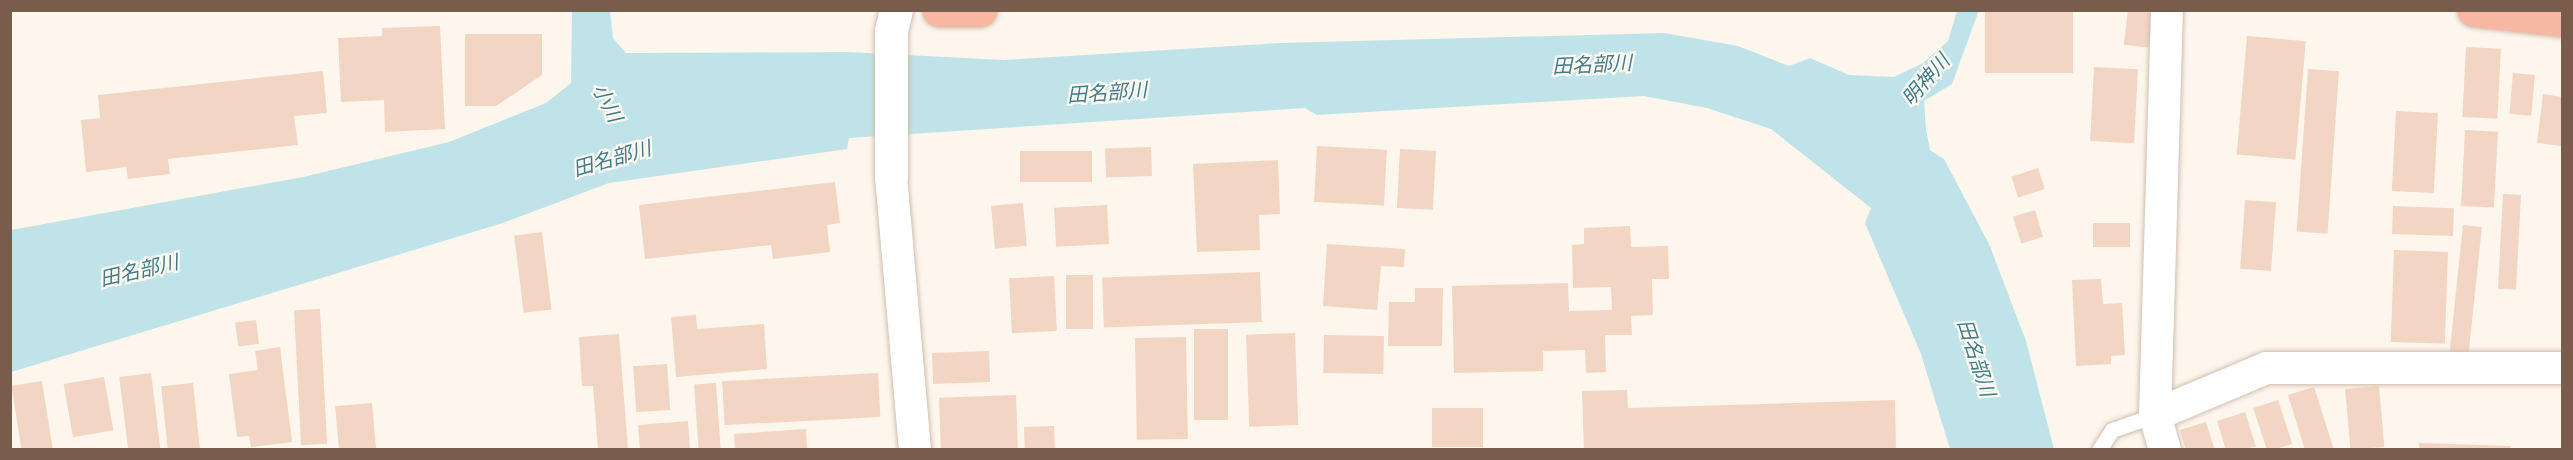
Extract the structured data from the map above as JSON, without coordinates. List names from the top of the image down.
{
  "water": ["田名部川", "明神川", "小川"]
}
